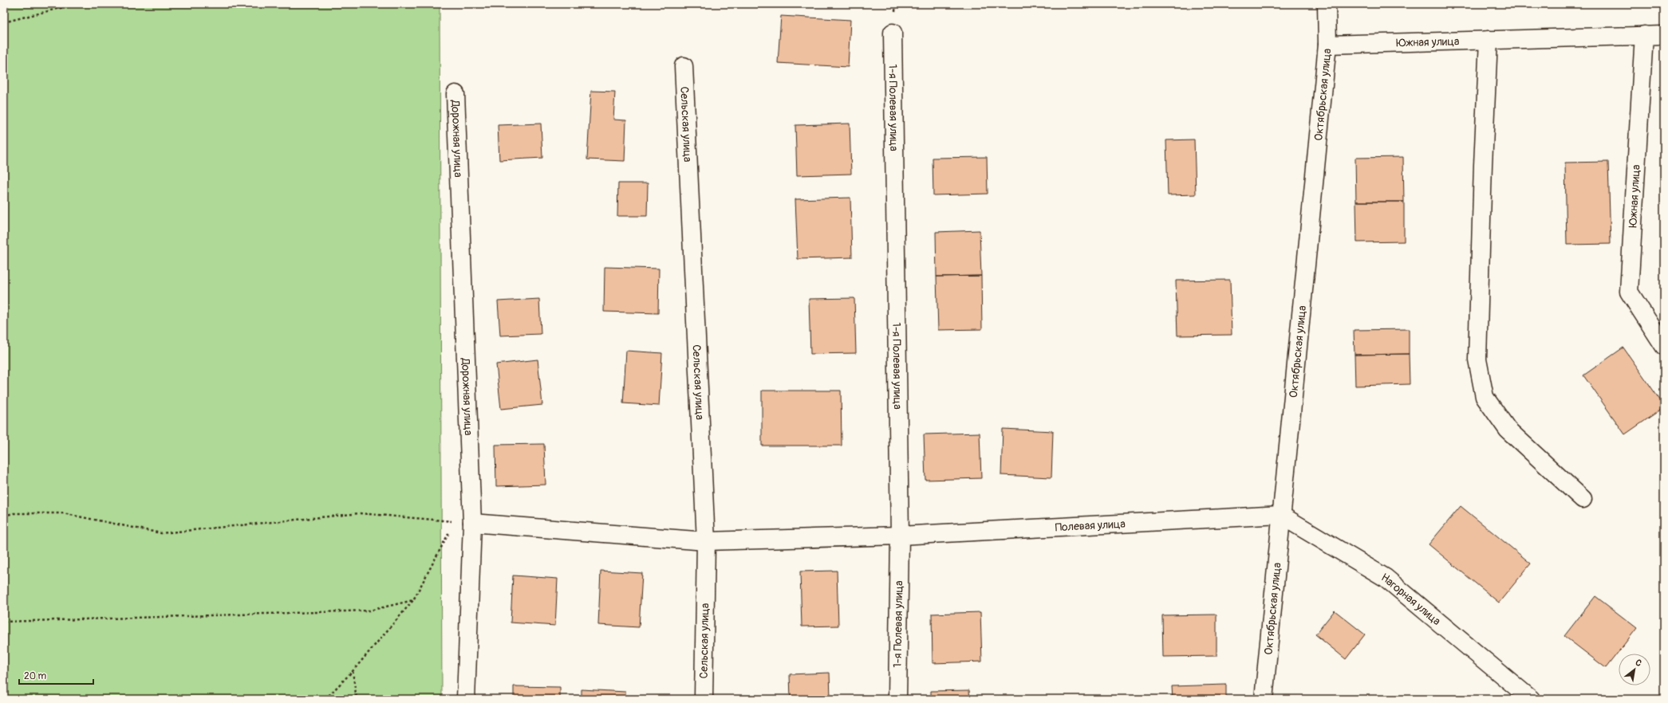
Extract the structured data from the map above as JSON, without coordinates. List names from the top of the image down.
{
  "streets": {
    "street": [
      "Южная улица",
      "Октябрьская улица",
      "1-я Полевая улица",
      "Сельская улица",
      "Дорожная улица",
      "Полевая улица",
      "Нагорная улица"
    ]
  },
  "crossings": [
    ["Южная улица", "Октябрьская улица"],
    ["Октябрьская улица", "Полевая улица"],
    ["Октябрьская улица", "Нагорная улица"],
    ["1-я Полевая улица", "Полевая улица"],
    ["Сельская улица", "Полевая улица"],
    ["Дорожная улица", "Полевая улица"],
    ["Полевая улица", "Нагорная улица"]
  ],
  "scale_bar": "20 m",
  "north": "top right"
}
